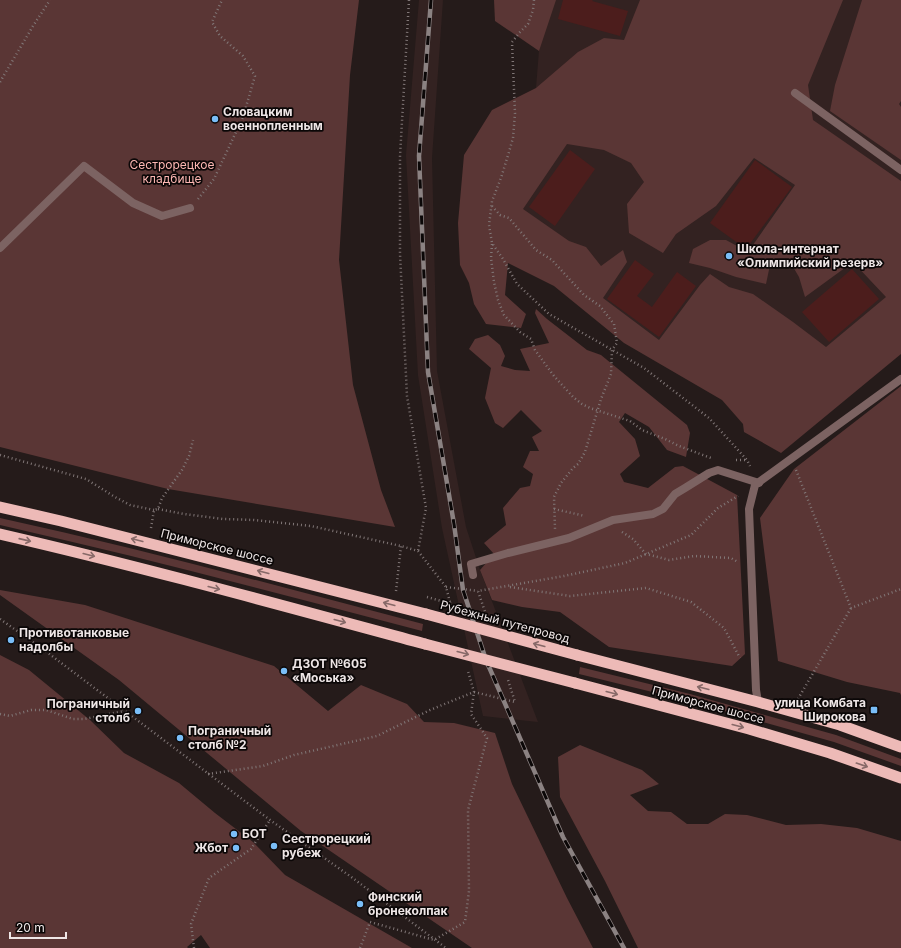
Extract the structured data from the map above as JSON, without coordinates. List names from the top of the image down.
{
  "streets": {
    "highway": ["Приморское шоссе", "Рубежный путепровод"]
  },
  "crossings": [
    ["Приморское шоссе", "Рубежный путепровод"]
  ],
  "one_way": ["Рубежный путепровод"],
  "parks": ["Сестрорецкое кладбище"],
  "places": {
    "other": [
      "Словацким военнопленным",
      "Школа-интернат «Олимпийский резерв»",
      "Противотанковые надолбы",
      "ДЗОТ №605 «Моська»",
      "Пограничный столб",
      "Пограничный столб №2",
      "БОТ",
      "Сестрорецкий рубеж",
      "Жбот",
      "Финский бронеколпак"
    ],
    "transit": ["улица Комбата Широкова"]
  },
  "scale_bar": "20 m"
}
